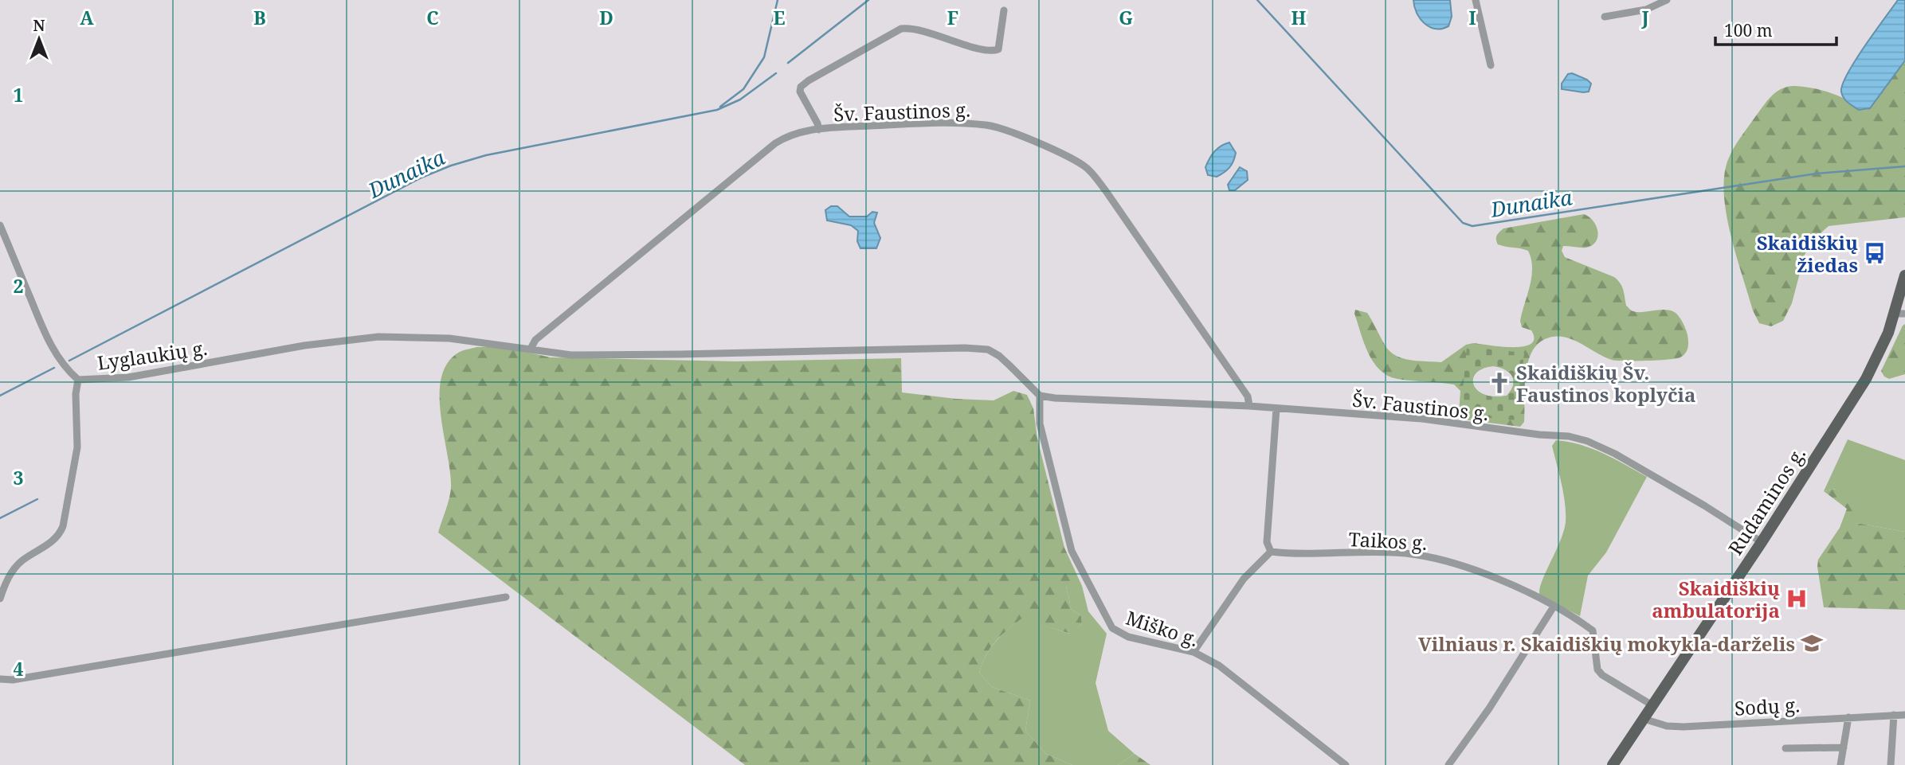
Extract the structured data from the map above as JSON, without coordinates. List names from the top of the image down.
{
  "streets": {
    "main road": ["Rudaminos g."],
    "street": [
      "Šv. Faustinos g.",
      "Lyglaukių g.",
      "Taikos g.",
      "Miško g.",
      "Sodų g."
    ]
  },
  "crossings": [
    ["Šv. Faustinos g.", "Lyglaukių g."],
    ["Šv. Faustinos g.", "Rudaminos g."],
    ["Šv. Faustinos g.", "Miško g."],
    ["Rudaminos g.", "Taikos g."],
    ["Rudaminos g.", "Sodų g."]
  ],
  "water": ["Dunaika"],
  "places": {
    "bus stop": ["Skaidiškių žiedas"],
    "church": ["Skaidiškių Šv. Faustinos koplyčia"],
    "hospital": ["Skaidiškių ambulatorija"],
    "school or university": ["Vilniaus r. Skaidiškių mokykla-darželis"]
  },
  "scale_bar": "100 m",
  "north": "top",
  "grid": {
    "columns": [
      "A",
      "B",
      "C",
      "D",
      "E",
      "F",
      "G",
      "H",
      "I",
      "J"
    ],
    "rows": [
      "1",
      "2",
      "3",
      "4"
    ]
  }
}
